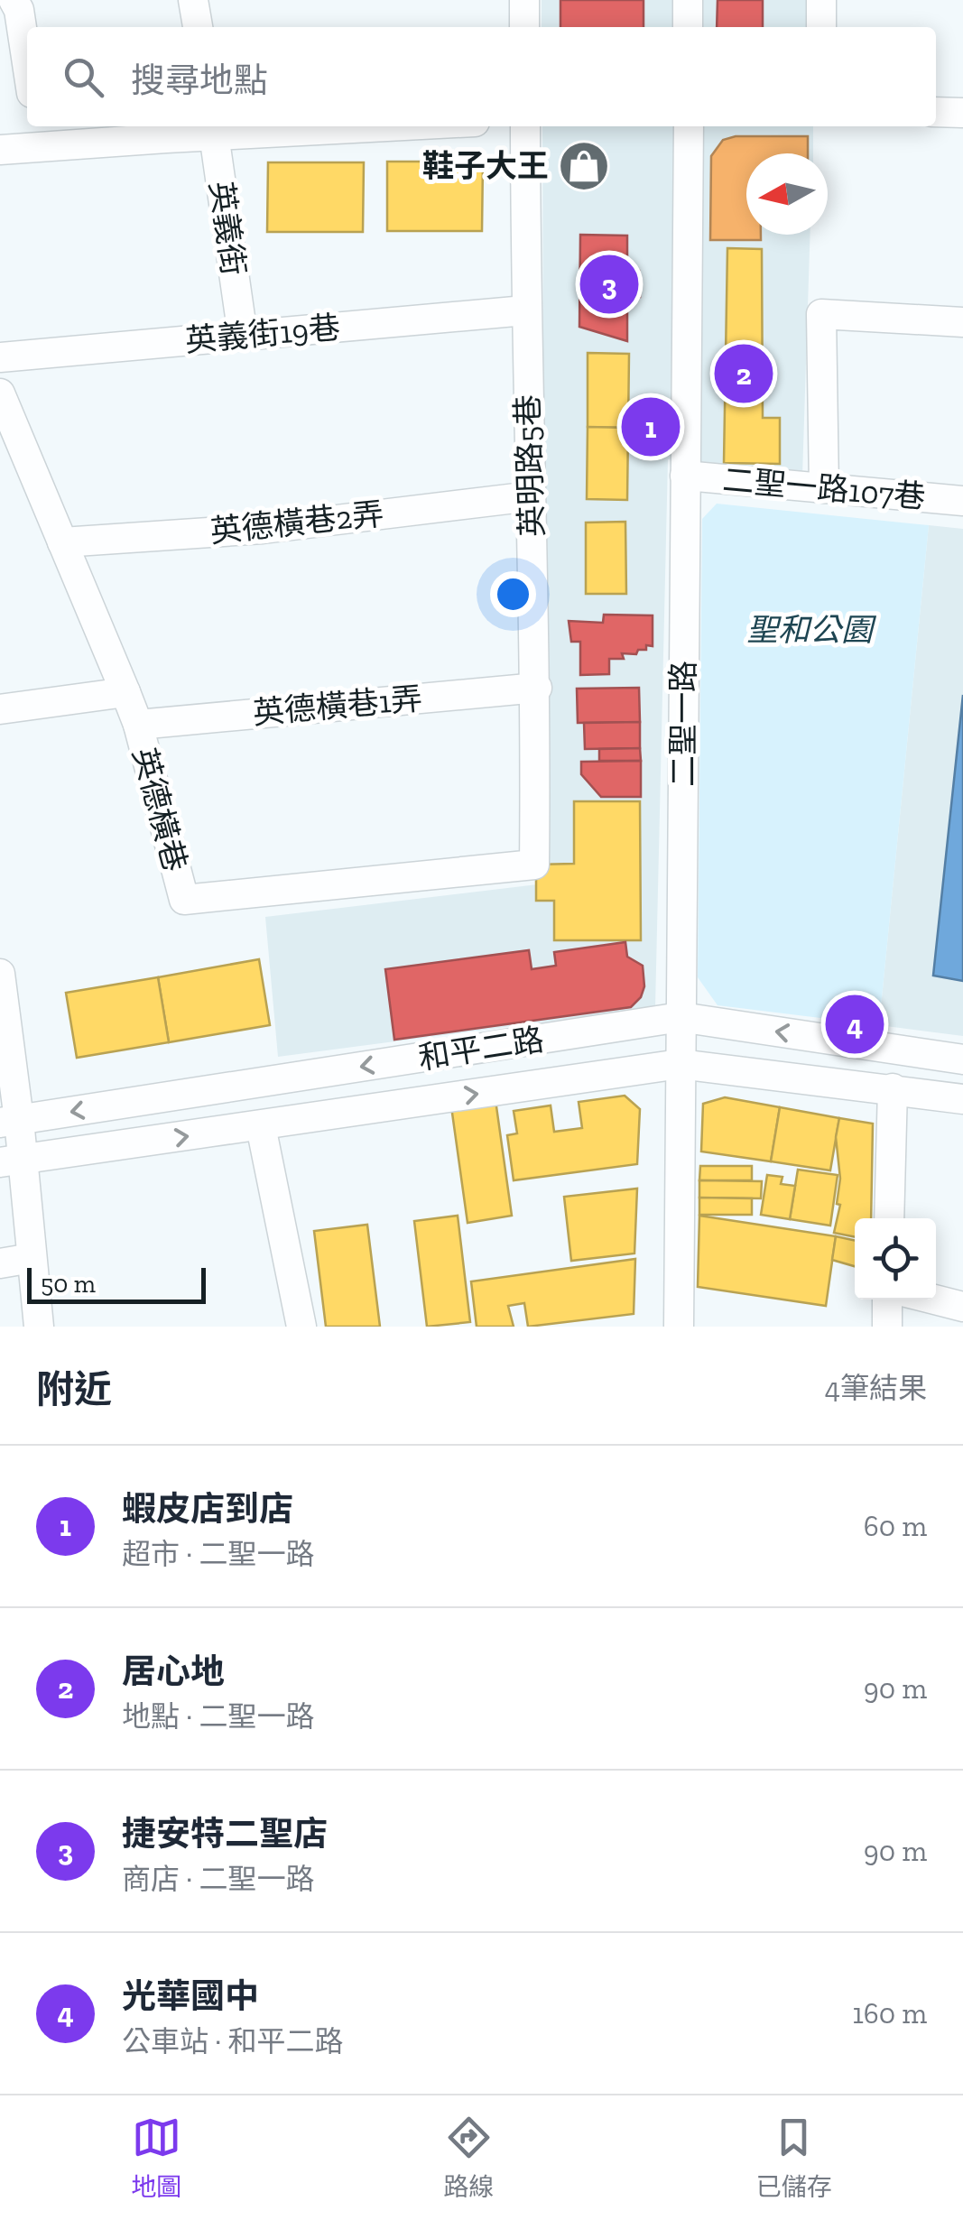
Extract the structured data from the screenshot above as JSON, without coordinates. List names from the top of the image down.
{
  "streets": {
    "street": [
      "英義街",
      "英義街19巷",
      "英明路5巷",
      "二聖一路107巷",
      "英德橫巷2弄",
      "英德橫巷1弄",
      "二聖一路",
      "英德橫巷",
      "和平二路"
    ]
  },
  "crossings": [
    ["英義街", "英義街19巷"],
    ["英義街19巷", "英明路5巷"],
    ["英明路5巷", "英德橫巷2弄"],
    ["英明路5巷", "英德橫巷1弄"],
    ["英明路5巷", "英德橫巷"],
    ["二聖一路107巷", "二聖一路"],
    ["英德橫巷2弄", "英德橫巷"],
    ["英德橫巷1弄", "英德橫巷"],
    ["二聖一路", "和平二路"]
  ],
  "parks": ["聖和公園"],
  "places": {
    "shop": ["鞋子大王"]
  },
  "scale_bar": "50 m",
  "north": "left",
  "page": {
    "search": "搜尋地點",
    "pins": [
      "3",
      "2",
      "1",
      "4"
    ],
    "scale": "50 m",
    "heading": ["附近", "4筆結果"],
    "list": [
      {
        "mark": "1",
        "name": "蝦皮店到店",
        "note": "超市 · 二聖一路",
        "value": "60 m"
      },
      {
        "mark": "2",
        "name": "居心地",
        "note": "地點 · 二聖一路",
        "value": "90 m"
      },
      {
        "mark": "3",
        "name": "捷安特二聖店",
        "note": "商店 · 二聖一路",
        "value": "90 m"
      },
      {
        "mark": "4",
        "name": "光華國中",
        "note": "公車站 · 和平二路",
        "value": "160 m"
      }
    ],
    "nav": ["地圖", "路線", "已儲存"]
  }
}
